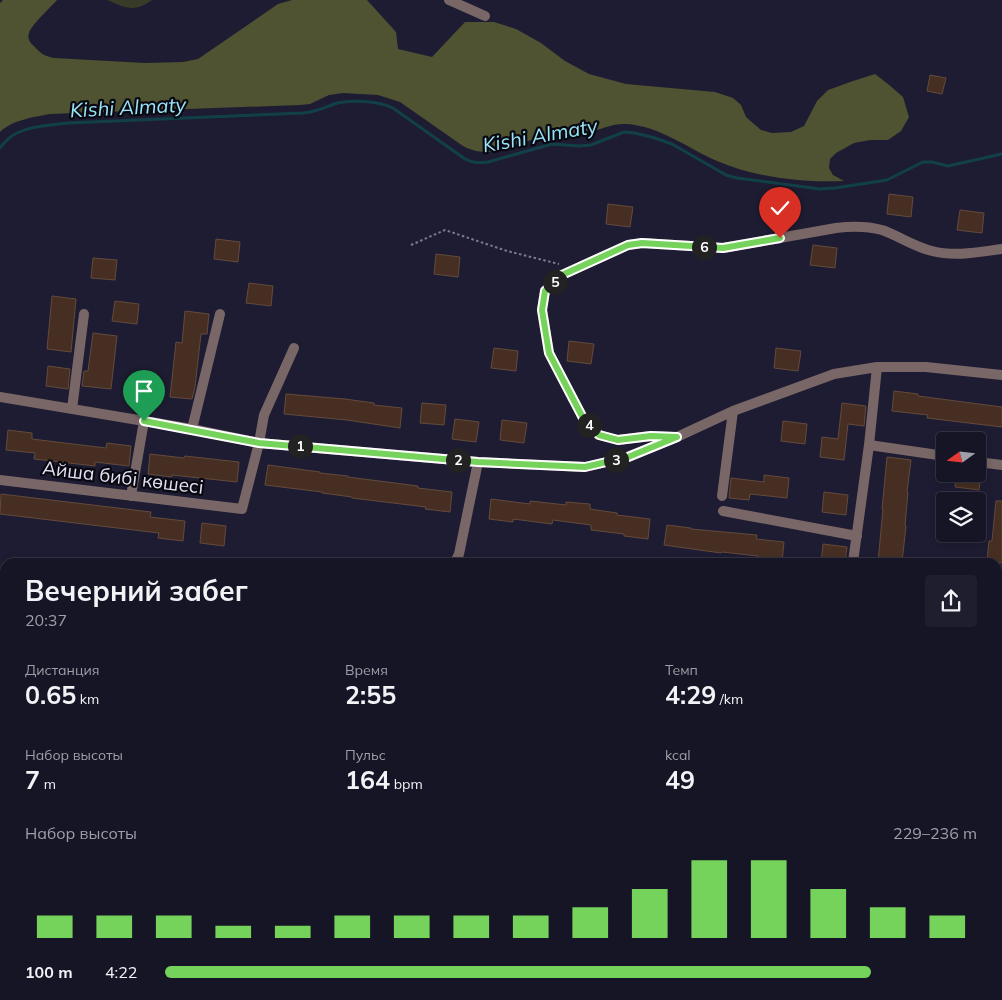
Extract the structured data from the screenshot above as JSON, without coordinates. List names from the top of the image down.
{
  "streets": {
    "street": ["Айша бибі көшесі"]
  },
  "water": ["Kіshі Almaty"],
  "north": "left",
  "page": {
    "pins": [
      "6",
      "5",
      "4",
      "1",
      "2",
      "3"
    ],
    "heading": ["Вечерний забег", "20:37"],
    "stats": [
      ["Дистанция", "0.65 km"],
      ["Время", "2:55"],
      ["Темп", "4:29 /km"],
      ["Набор высоты", "7 m"],
      ["Пульс", "164 bpm"],
      ["kcal", "49"]
    ],
    "chart": ["Набор высоты", "229–236 m"],
    "list": [
      {
        "name": "100 m",
        "note": "4:22"
      }
    ]
  }
}
